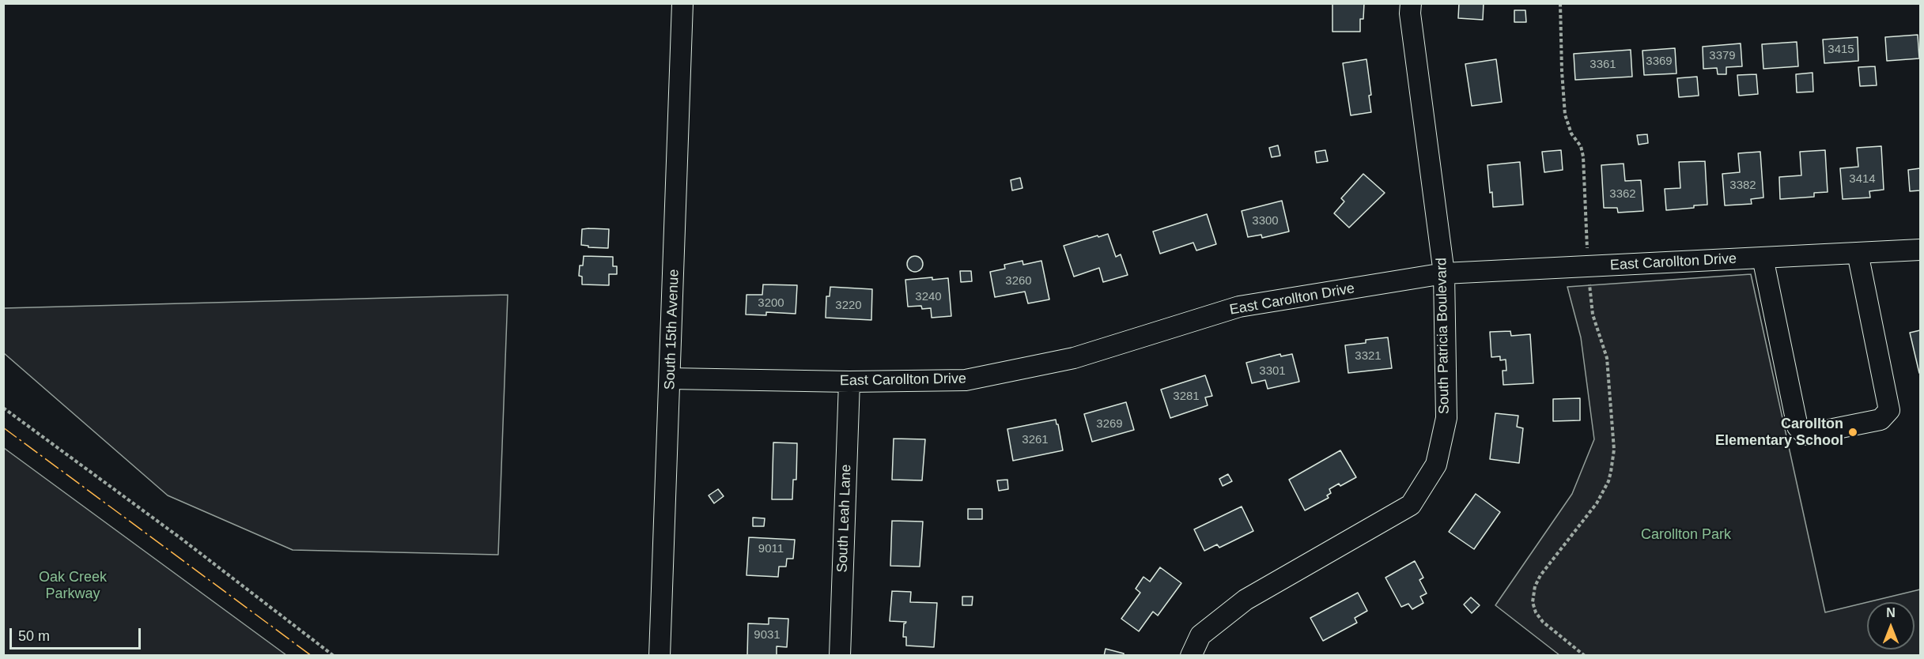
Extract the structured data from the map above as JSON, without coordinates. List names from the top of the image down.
{
  "streets": {
    "street": [
      "East Carollton Drive",
      "South 15th Avenue",
      "South Patricia Boulevard",
      "South Leah Lane"
    ]
  },
  "crossings": [
    ["East Carollton Drive", "South 15th Avenue"],
    ["East Carollton Drive", "South Patricia Boulevard"],
    ["East Carollton Drive", "South Leah Lane"]
  ],
  "parks": ["Carollton Park", "Oak Creek Parkway"],
  "places": ["Carollton Elementary School"],
  "house_numbers": [
    "3415",
    "3379",
    "3369",
    "3361",
    "3414",
    "3382",
    "3362",
    "3300",
    "3260",
    "3240",
    "3200",
    "3220",
    "3321",
    "3301",
    "3281",
    "3269",
    "3261",
    "9011",
    "9031"
  ],
  "scale_bar": "50 m",
  "north": "top"
}
